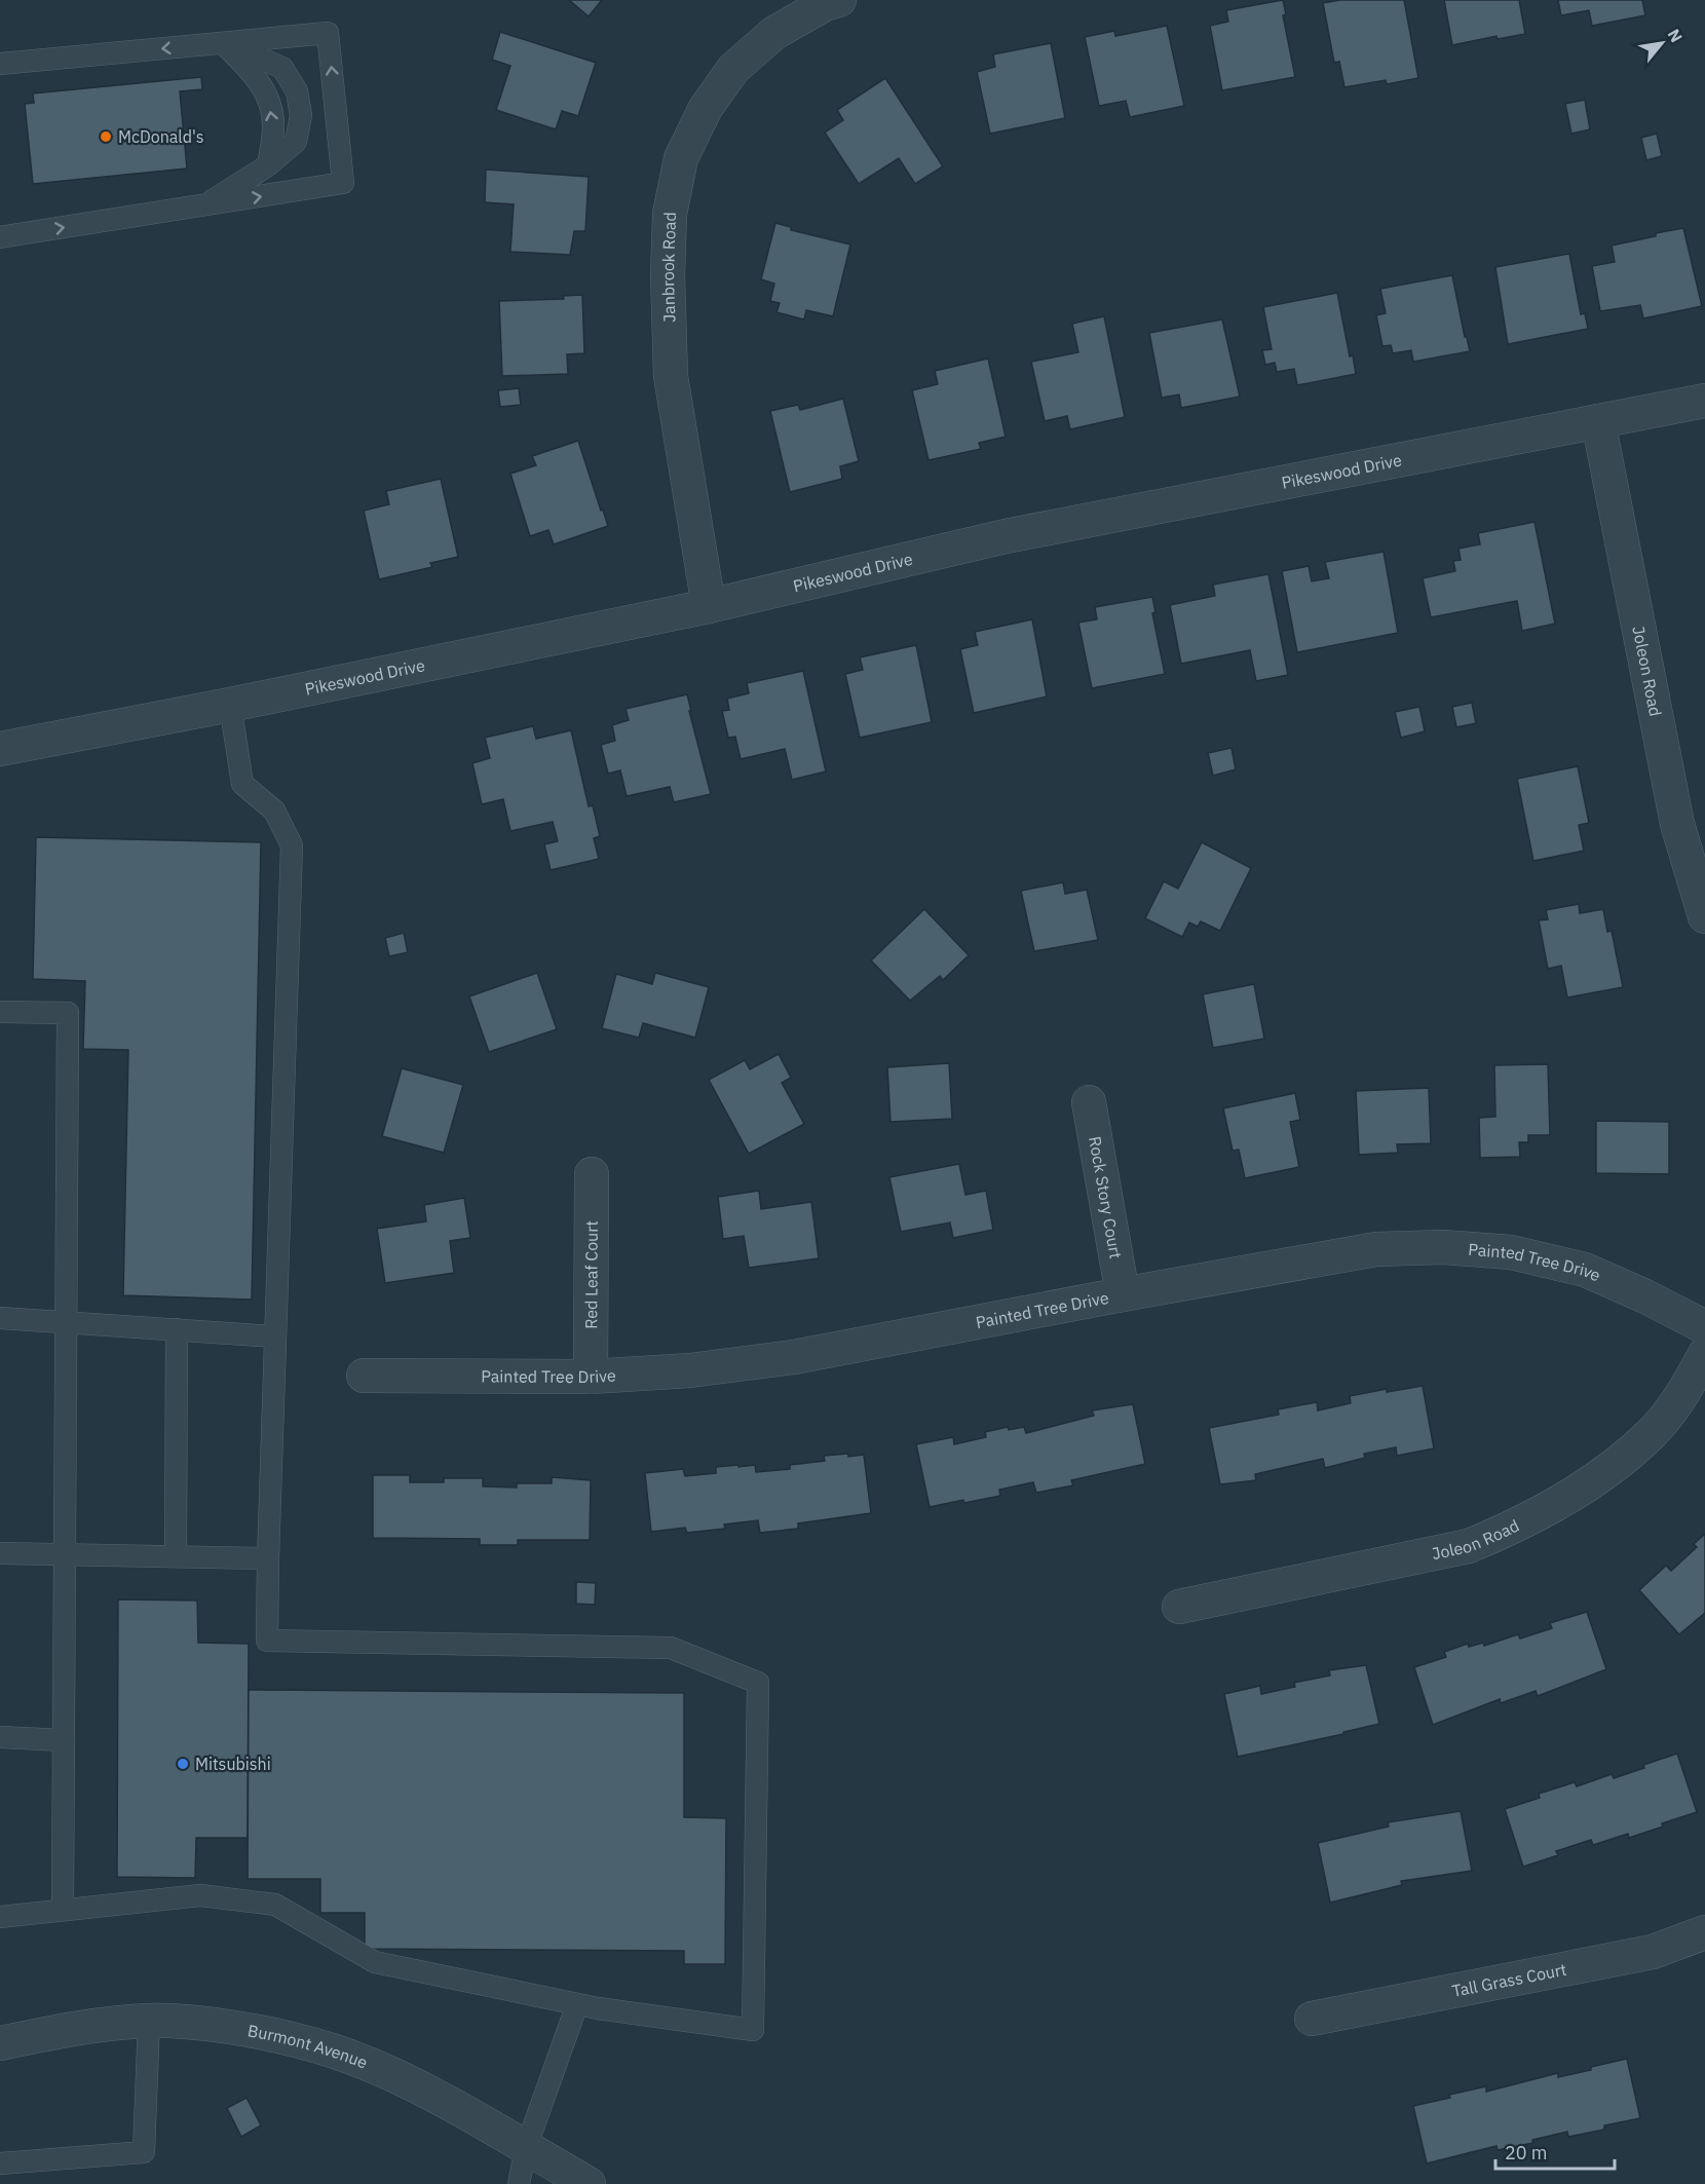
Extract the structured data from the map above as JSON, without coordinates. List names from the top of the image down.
{
  "streets": {
    "street": [
      "Janbrook Road",
      "Pikeswood Drive",
      "Joleon Road",
      "Rock Story Court",
      "Painted Tree Drive",
      "Red Leaf Court",
      "Tall Grass Court",
      "Burmont Avenue"
    ]
  },
  "crossings": [
    ["Janbrook Road", "Pikeswood Drive"],
    ["Pikeswood Drive", "Joleon Road"],
    ["Rock Story Court", "Painted Tree Drive"],
    ["Painted Tree Drive", "Red Leaf Court"]
  ],
  "places": ["McDonald's", "Mitsubishi"],
  "scale_bar": "20 m",
  "north": "top right"
}
